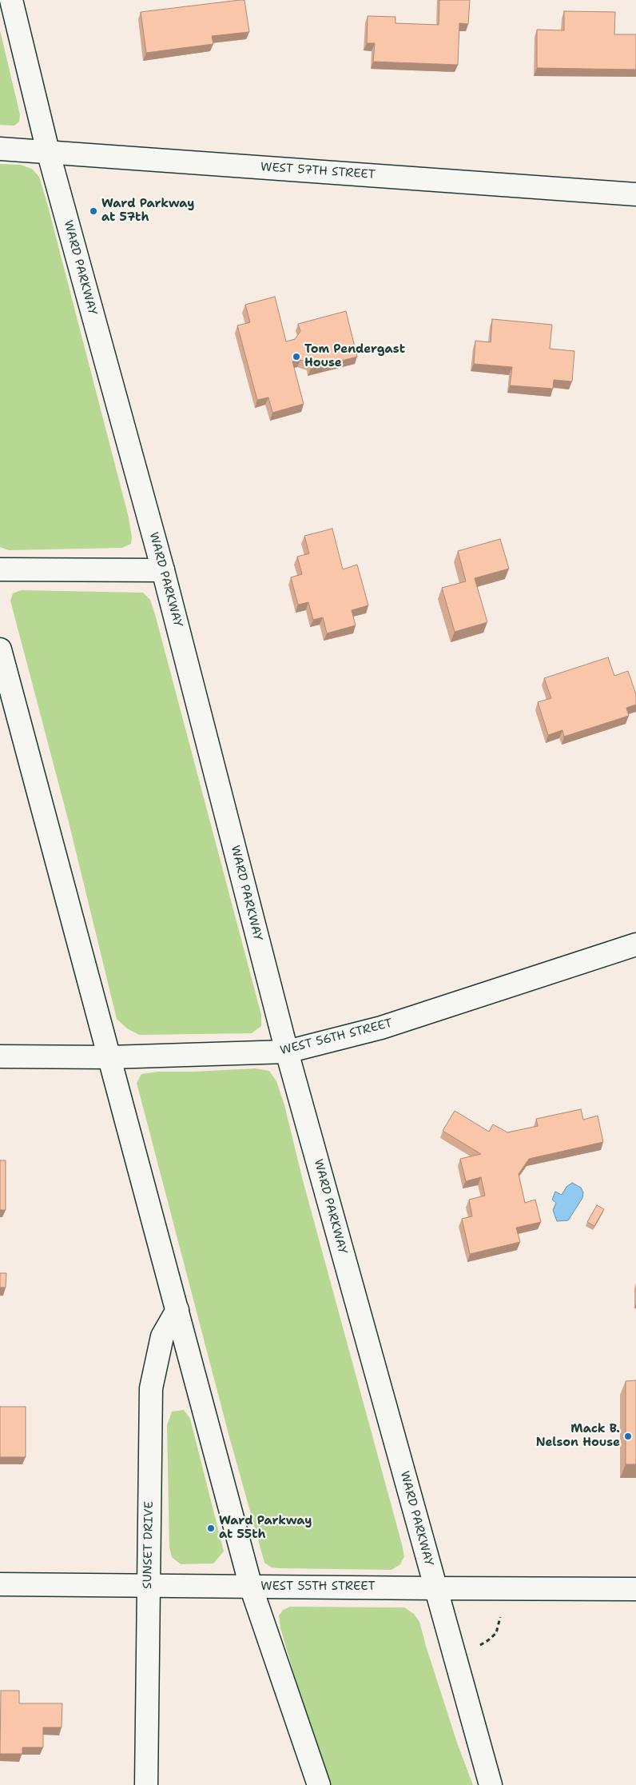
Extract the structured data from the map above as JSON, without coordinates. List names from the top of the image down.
{
  "streets": {
    "main road": [
      "WEST 57TH STREET",
      "WARD PARKWAY",
      "WEST 56TH STREET",
      "SUNSET DRIVE",
      "WEST 55TH STREET"
    ]
  },
  "crossings": [
    ["WEST 57TH STREET", "WARD PARKWAY"],
    ["WARD PARKWAY", "WEST 56TH STREET"],
    ["WARD PARKWAY", "WEST 55TH STREET"],
    ["SUNSET DRIVE", "WEST 55TH STREET"]
  ],
  "places": [
    "Ward Parkway at 57th",
    "Tom Pendergast House",
    "Mack B. Nelson House",
    "Ward Parkway at 55th"
  ]
}
